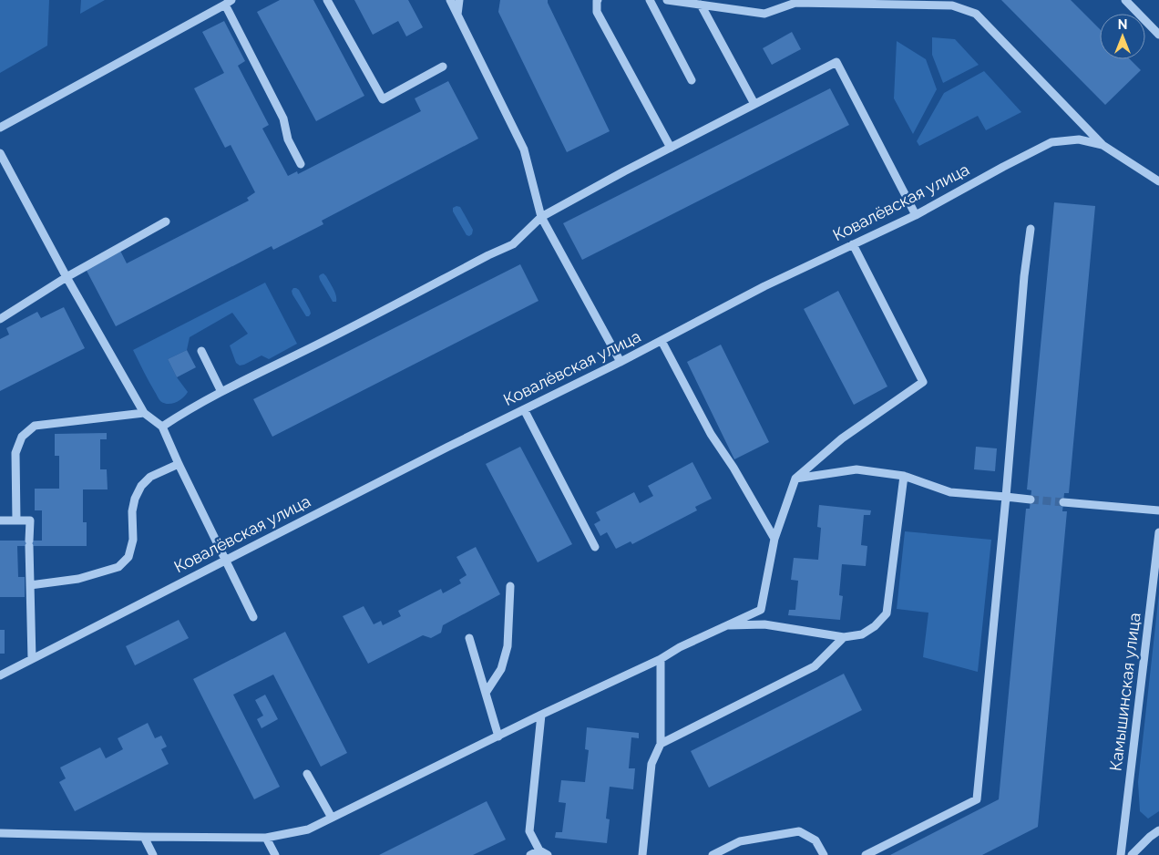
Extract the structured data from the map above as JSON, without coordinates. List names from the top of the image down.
{
  "streets": {
    "street": ["Ковалёвская улица", "Камышинская улица"]
  },
  "north": "top"
}
